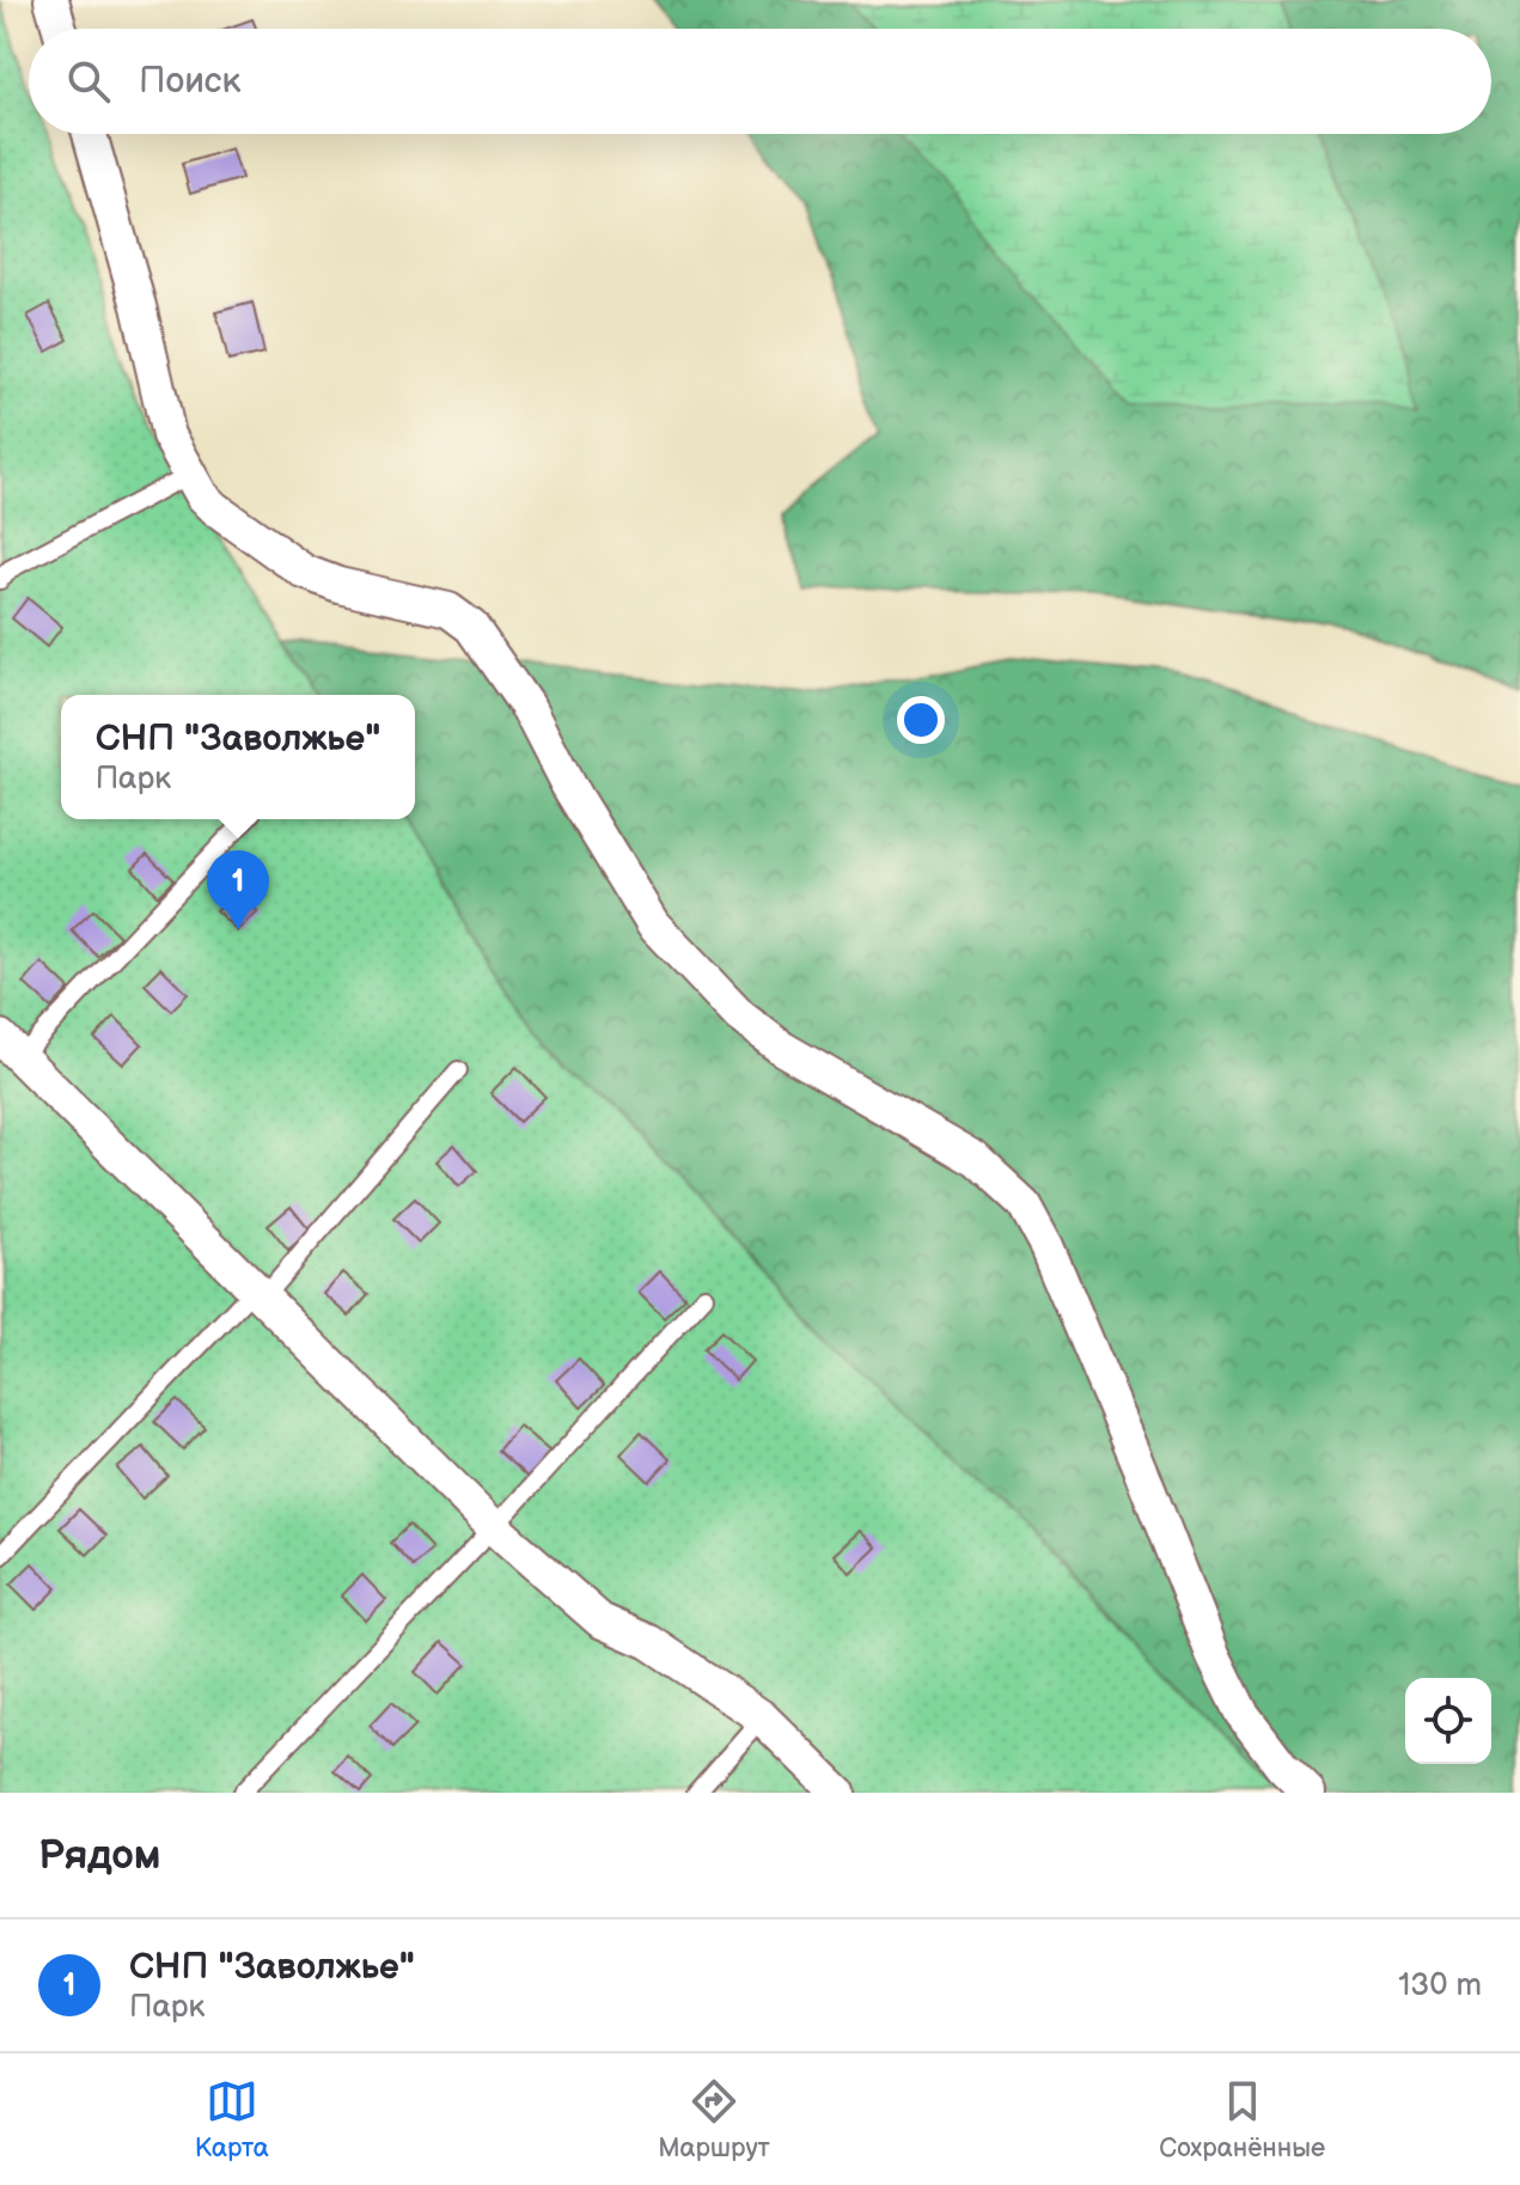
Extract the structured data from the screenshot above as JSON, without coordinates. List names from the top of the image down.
{
  "page": {
    "search": "Поиск",
    "popup": ["СНП \"Заволжье\"", "Парк"],
    "pins": "1",
    "heading": "Рядом",
    "list": [
      {
        "mark": "1",
        "name": "СНП \"Заволжье\"",
        "note": "Парк",
        "value": "130 m"
      }
    ],
    "nav": ["Карта", "Маршрут", "Сохранённые"]
  }
}
